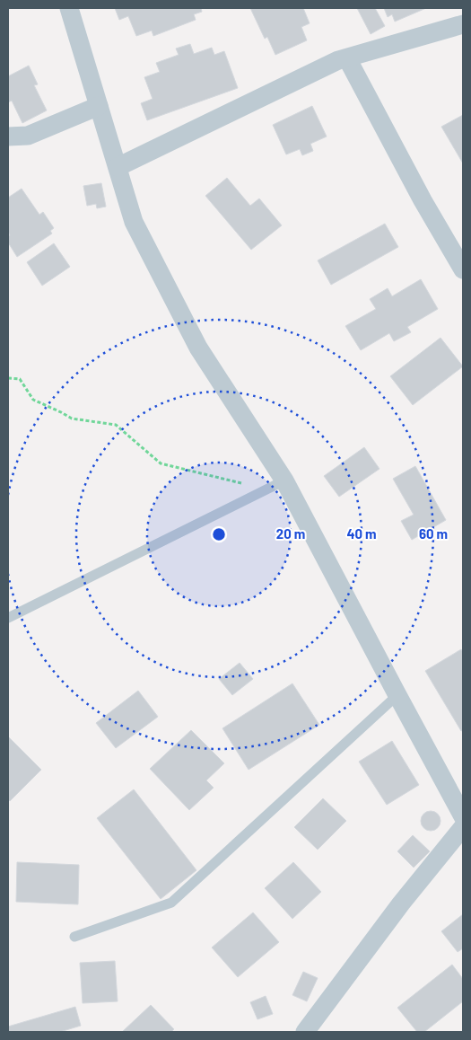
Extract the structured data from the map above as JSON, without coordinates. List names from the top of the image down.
{
  "rings": ["20 m", "40 m", "60 m"]
}
